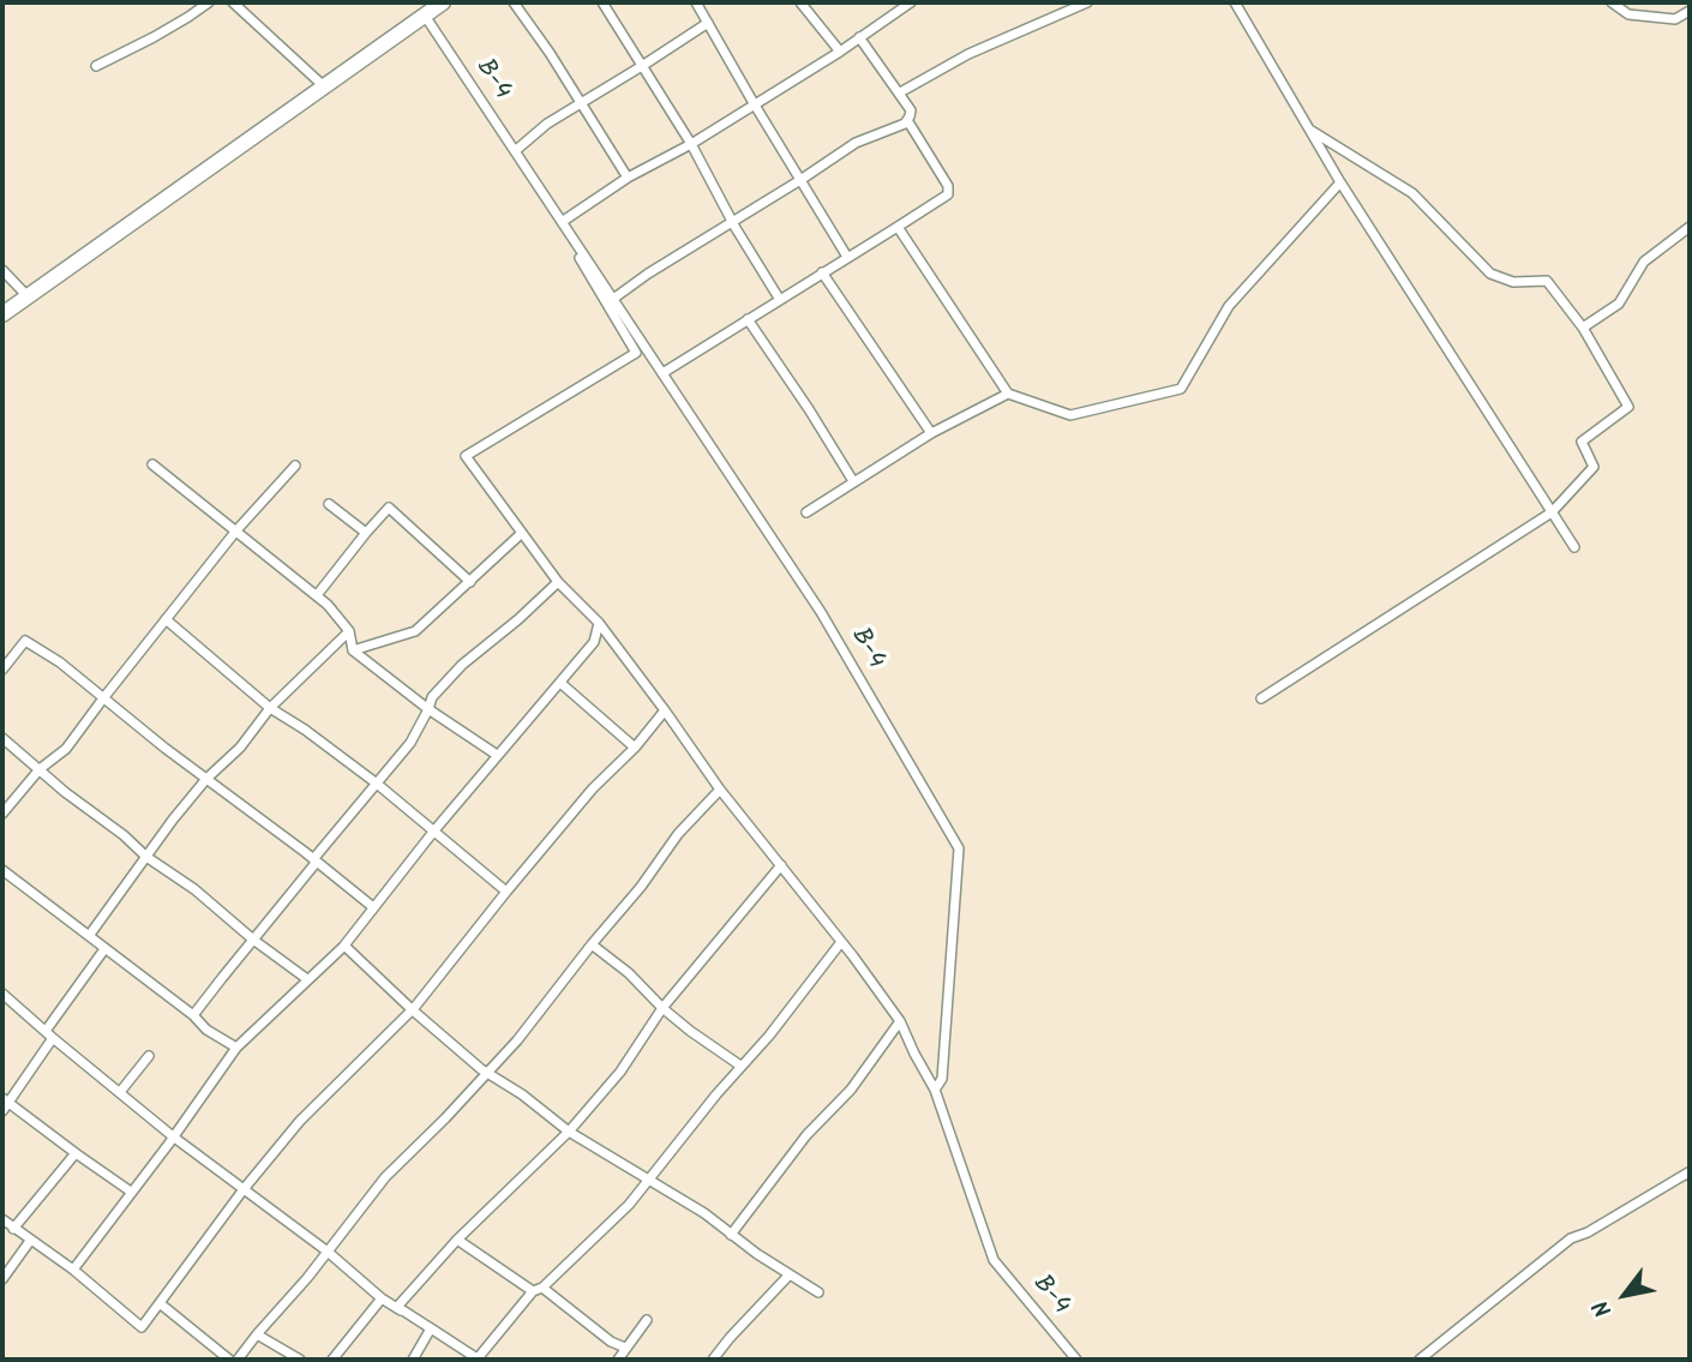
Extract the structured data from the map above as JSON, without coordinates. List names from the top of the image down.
{
  "streets": {
    "street": ["B-4"]
  },
  "north": "bottom left"
}
